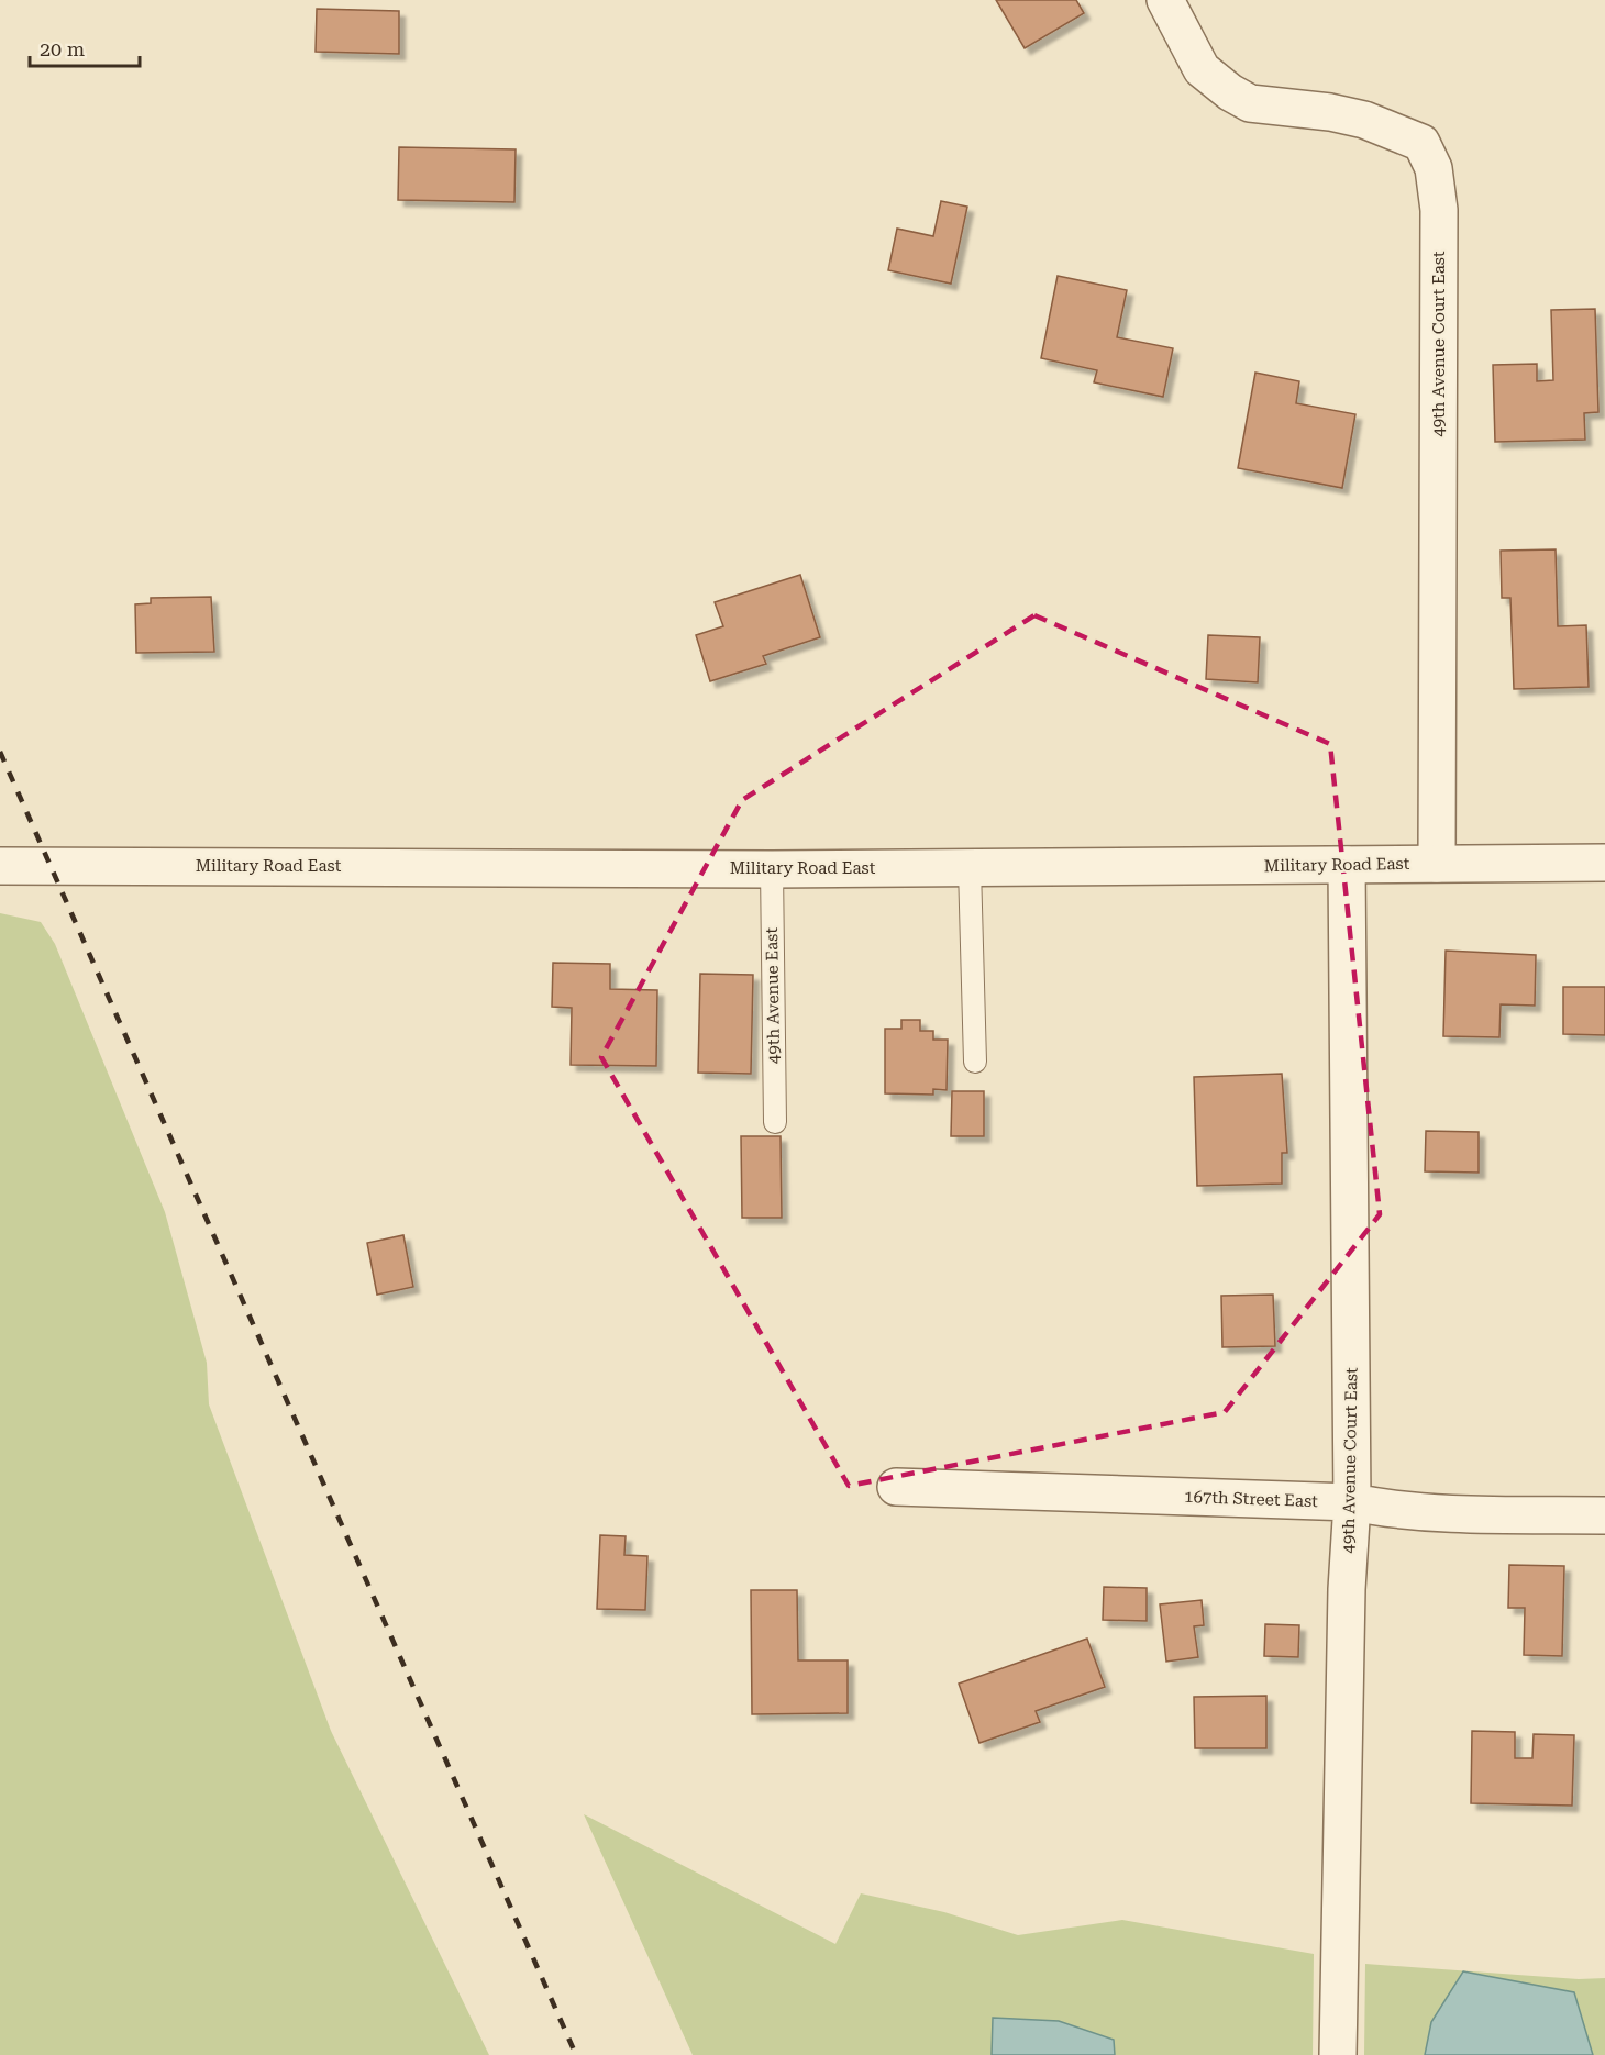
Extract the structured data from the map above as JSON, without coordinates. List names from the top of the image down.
{
  "streets": {
    "street": ["49th Avenue Court East", "Military Road East", "167th Street East"],
    "lane": ["49th Avenue East"]
  },
  "crossings": [
    ["49th Avenue Court East", "Military Road East"],
    ["49th Avenue Court East", "167th Street East"],
    ["Military Road East", "49th Avenue East"]
  ],
  "scale_bar": "20 m"
}
